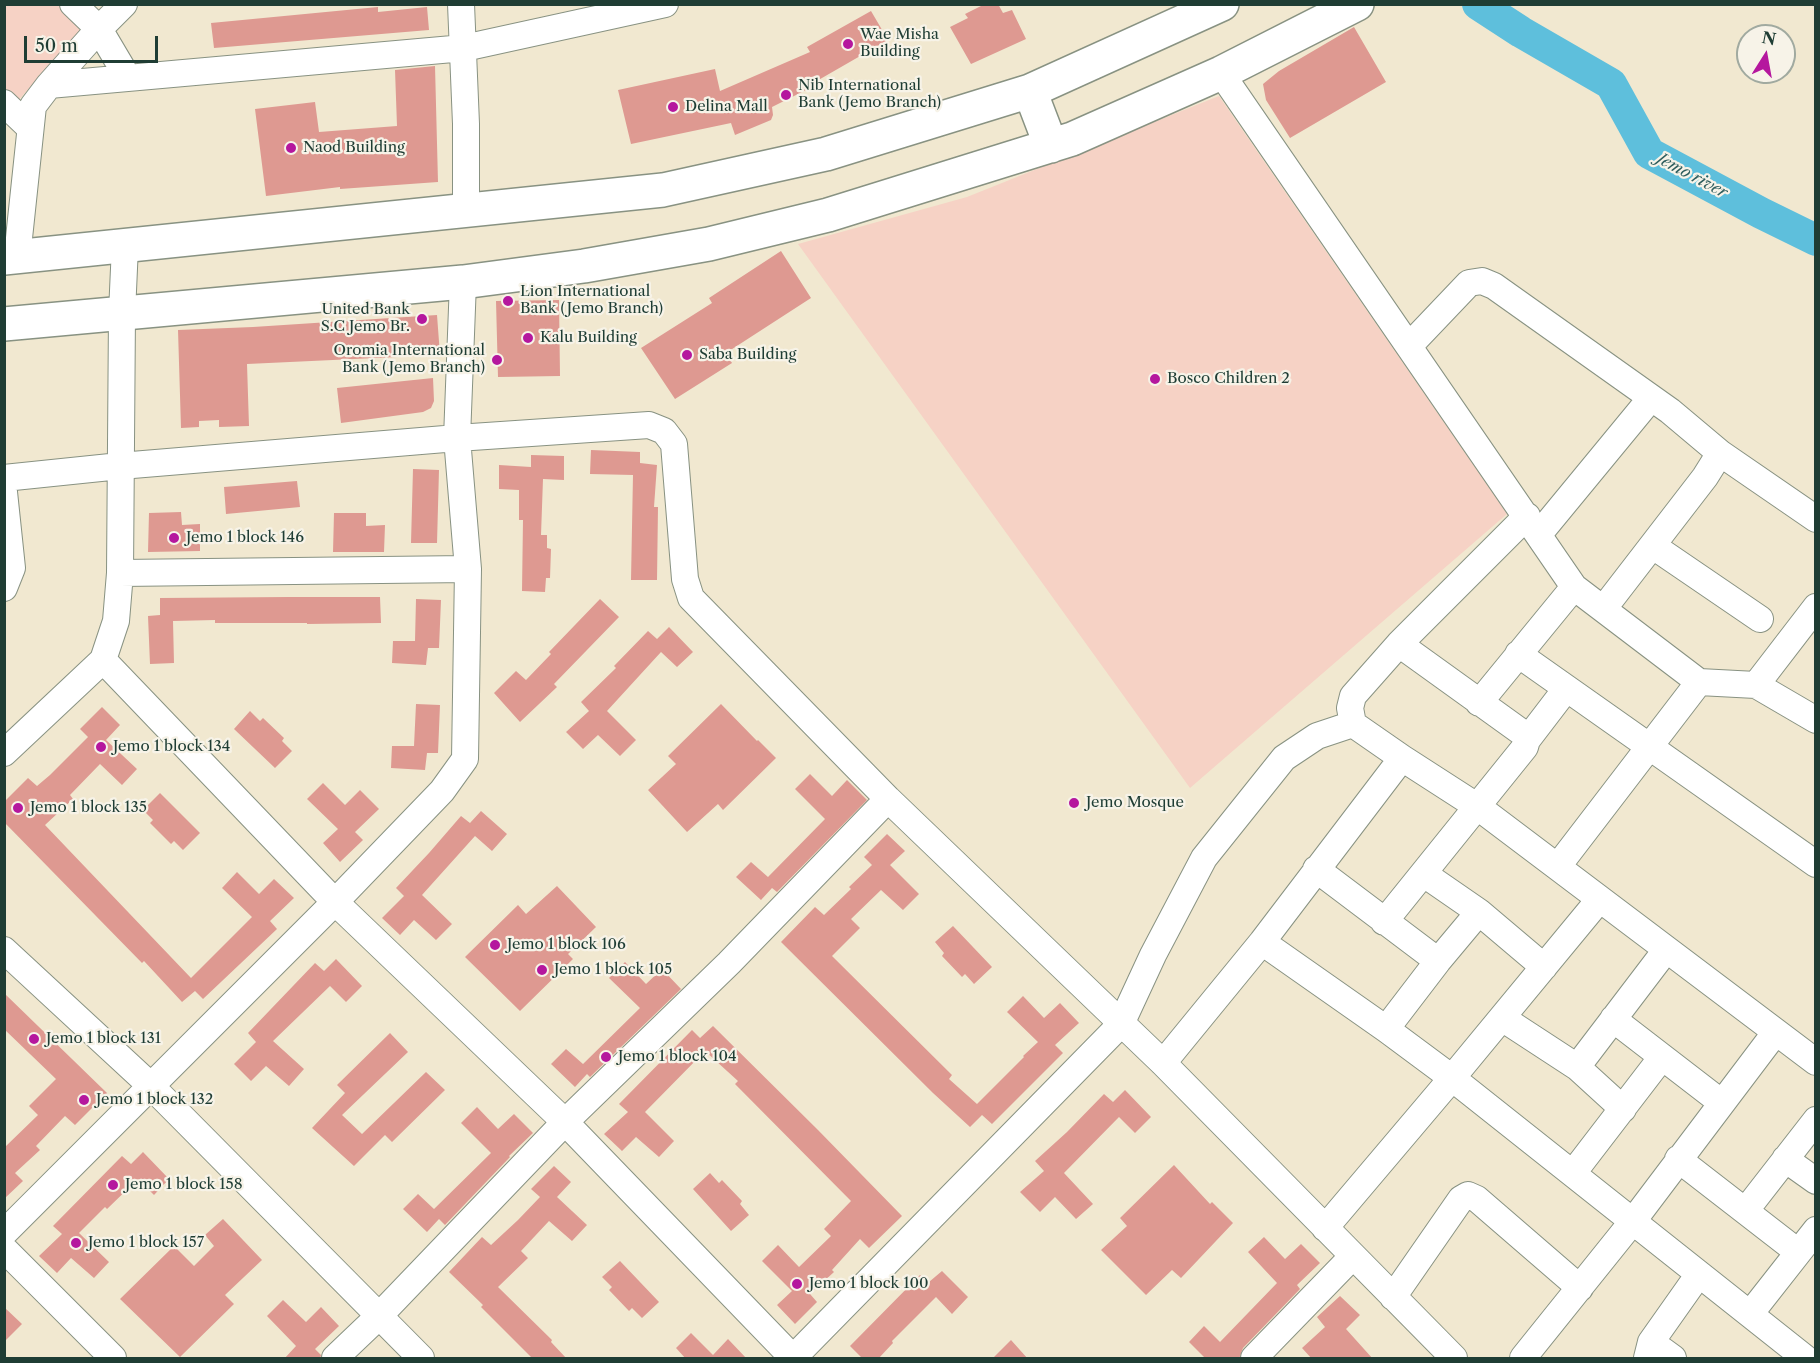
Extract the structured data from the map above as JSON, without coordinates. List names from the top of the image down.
{
  "water": ["Jemo river"],
  "places": [
    "Wae Misha Building",
    "Nib International Bank (Jemo Branch)",
    "Delina Mall",
    "Naod Building",
    "Lion International Bank (Jemo Branch)",
    "United Bank S.C Jemo Br.",
    "Kalu Building",
    "Saba Building",
    "Oromia International Bank (Jemo Branch)",
    "Bosco Children 2",
    "Jemo 1 block 146",
    "Jemo 1 block 134",
    "Jemo Mosque",
    "Jemo 1 block 135",
    "Jemo 1 block 106",
    "Jemo 1 block 105",
    "Jemo 1 block 131",
    "Jemo 1 block 104",
    "Jemo 1 block 132",
    "Jemo 1 block 158",
    "Jemo 1 block 157",
    "Jemo 1 block 100"
  ],
  "scale_bar": "50 m",
  "north": "top"
}
